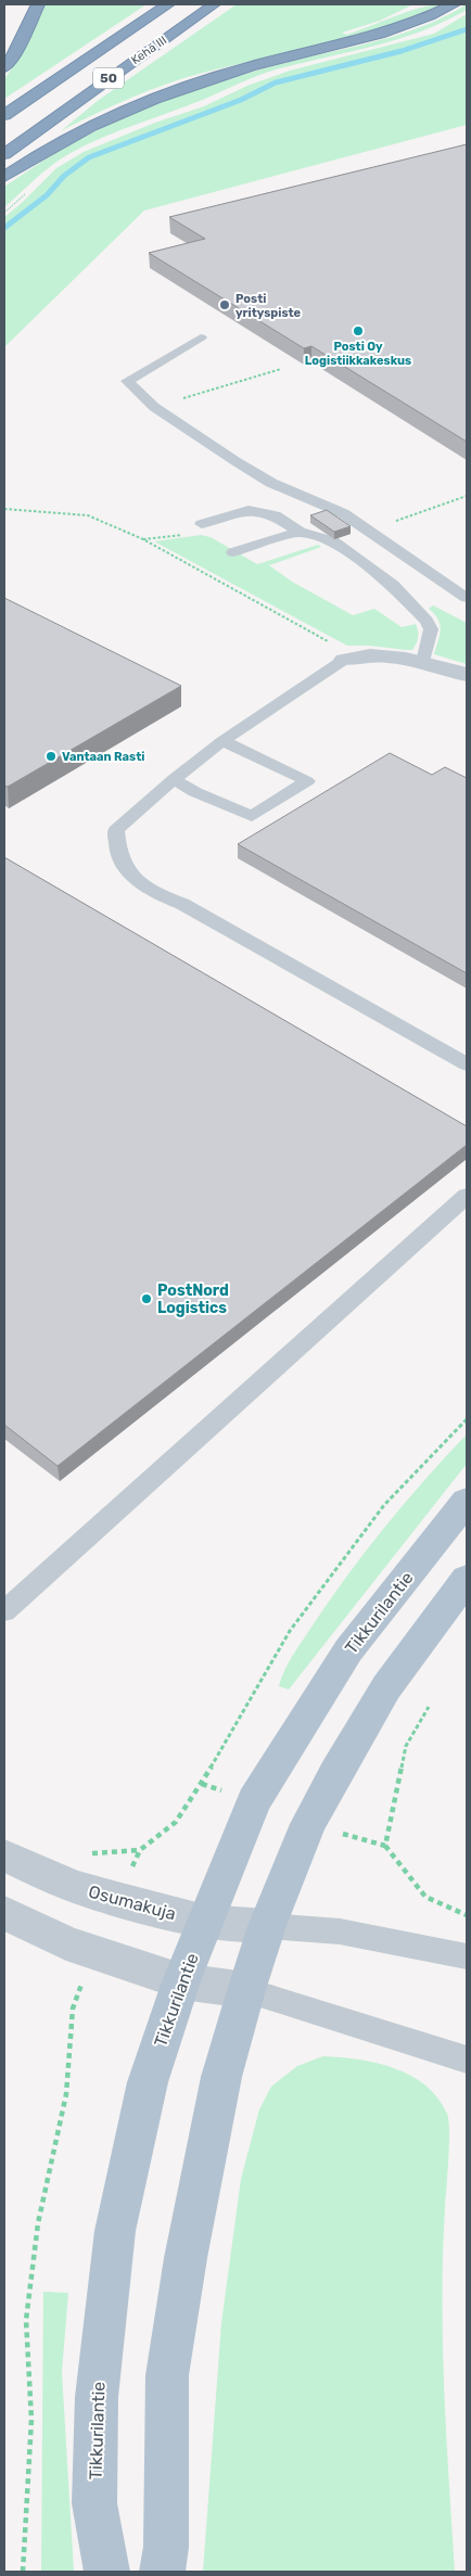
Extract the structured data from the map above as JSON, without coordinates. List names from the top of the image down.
{
  "streets": {
    "highway": ["Kehä III", "50"],
    "main road": ["Tikkurilantie"],
    "street": ["Osumakuja"]
  },
  "crossings": [
    ["Tikkurilantie", "Osumakuja"]
  ],
  "places": [
    "Posti yrityspiste",
    "Posti Oy Logistiikkakeskus",
    "Vantaan Rasti",
    "PostNord Logistics"
  ]
}
